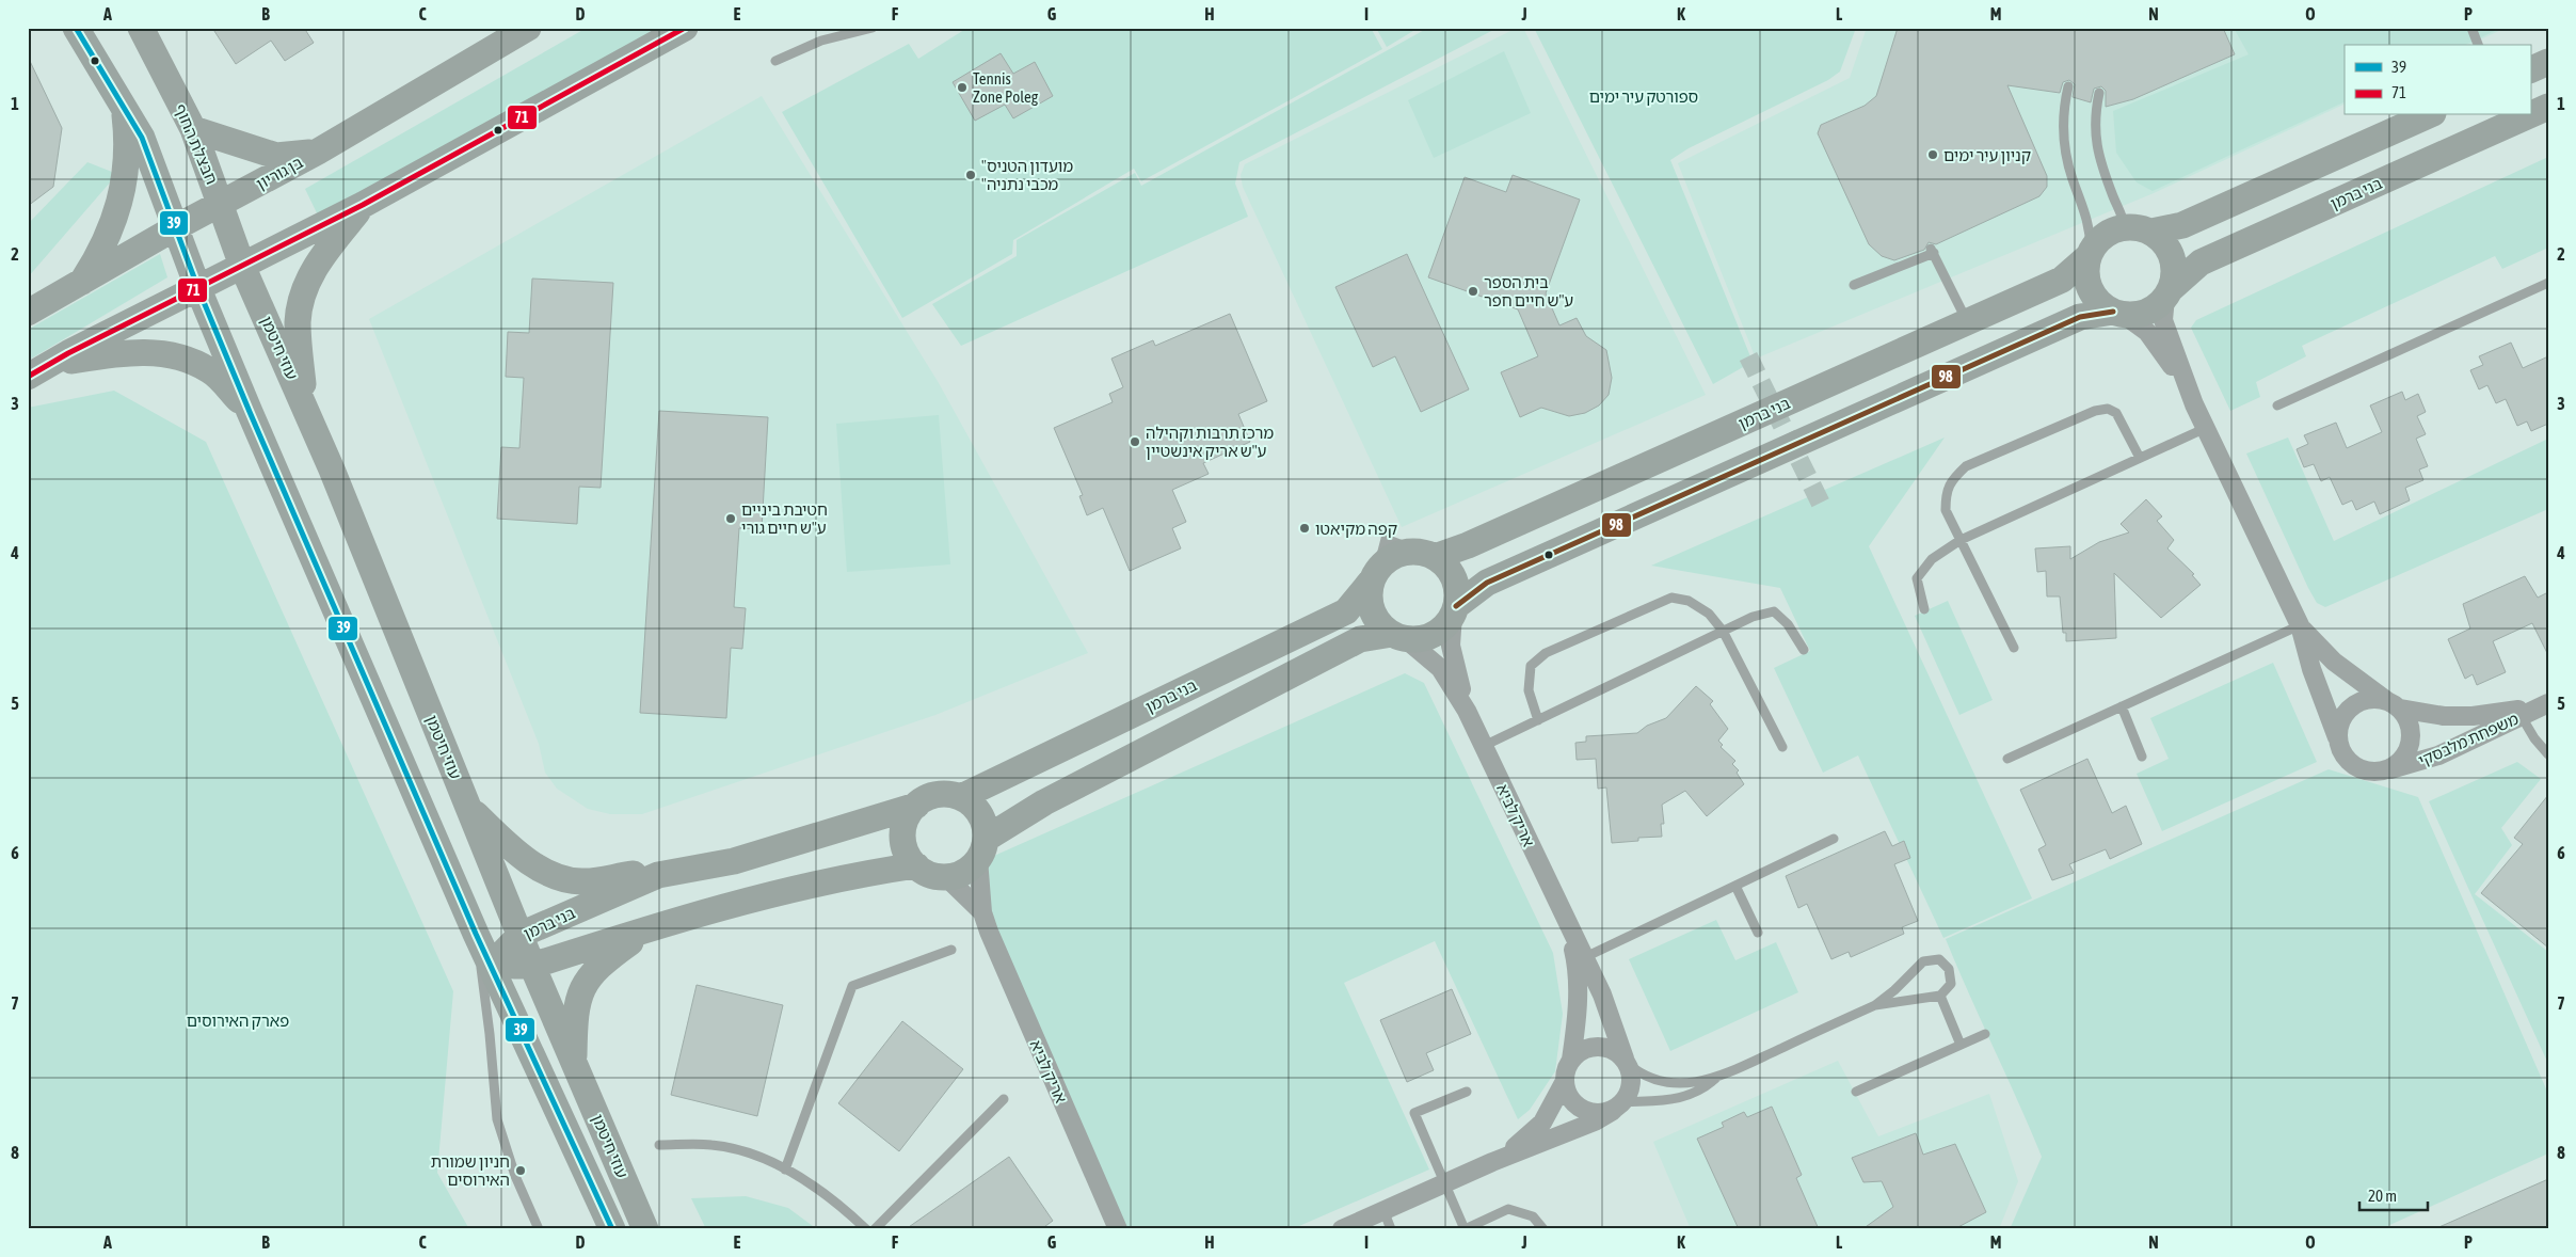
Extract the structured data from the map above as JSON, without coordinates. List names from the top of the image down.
{
  "streets": {
    "street": [
      "חבצלת החוף",
      "בן גוריון",
      "בני ברמן",
      "עוזי חיטמן",
      "משפחת מלבסקי",
      "אריק לביא"
    ]
  },
  "crossings": [
    ["חבצלת החוף", "בן גוריון"],
    ["חבצלת החוף", "עוזי חיטמן"],
    ["בני ברמן", "עוזי חיטמן"],
    ["בני ברמן", "אריק לביא"]
  ],
  "parks": ["ספורטק עיר ימים", "פארק האירוסים"],
  "places": [
    "Tennis Zone Poleg",
    "קניון עיר ימים",
    "\"מועדון הטניס \"מכבי נתניה",
    "בית הספר ע\"ש חיים חפר",
    "מרכז תרבות וקהילה ע\"ש אריק אינשטיין",
    "חטיבת ביניים ע\"ש חיים גורי",
    "קפה מקיאטו",
    "חניון שמורת האירוסים"
  ],
  "lines": ["transit line 39", "transit line 71", "transit line 98"],
  "legend": ["39", "71"],
  "scale_bar": "20 m",
  "grid": {
    "columns": [
      "A",
      "B",
      "C",
      "D",
      "E",
      "F",
      "G",
      "H",
      "I",
      "J",
      "K",
      "L",
      "M",
      "N",
      "O",
      "P"
    ],
    "rows": [
      "1",
      "2",
      "3",
      "4",
      "5",
      "6",
      "7",
      "8"
    ]
  }
}
